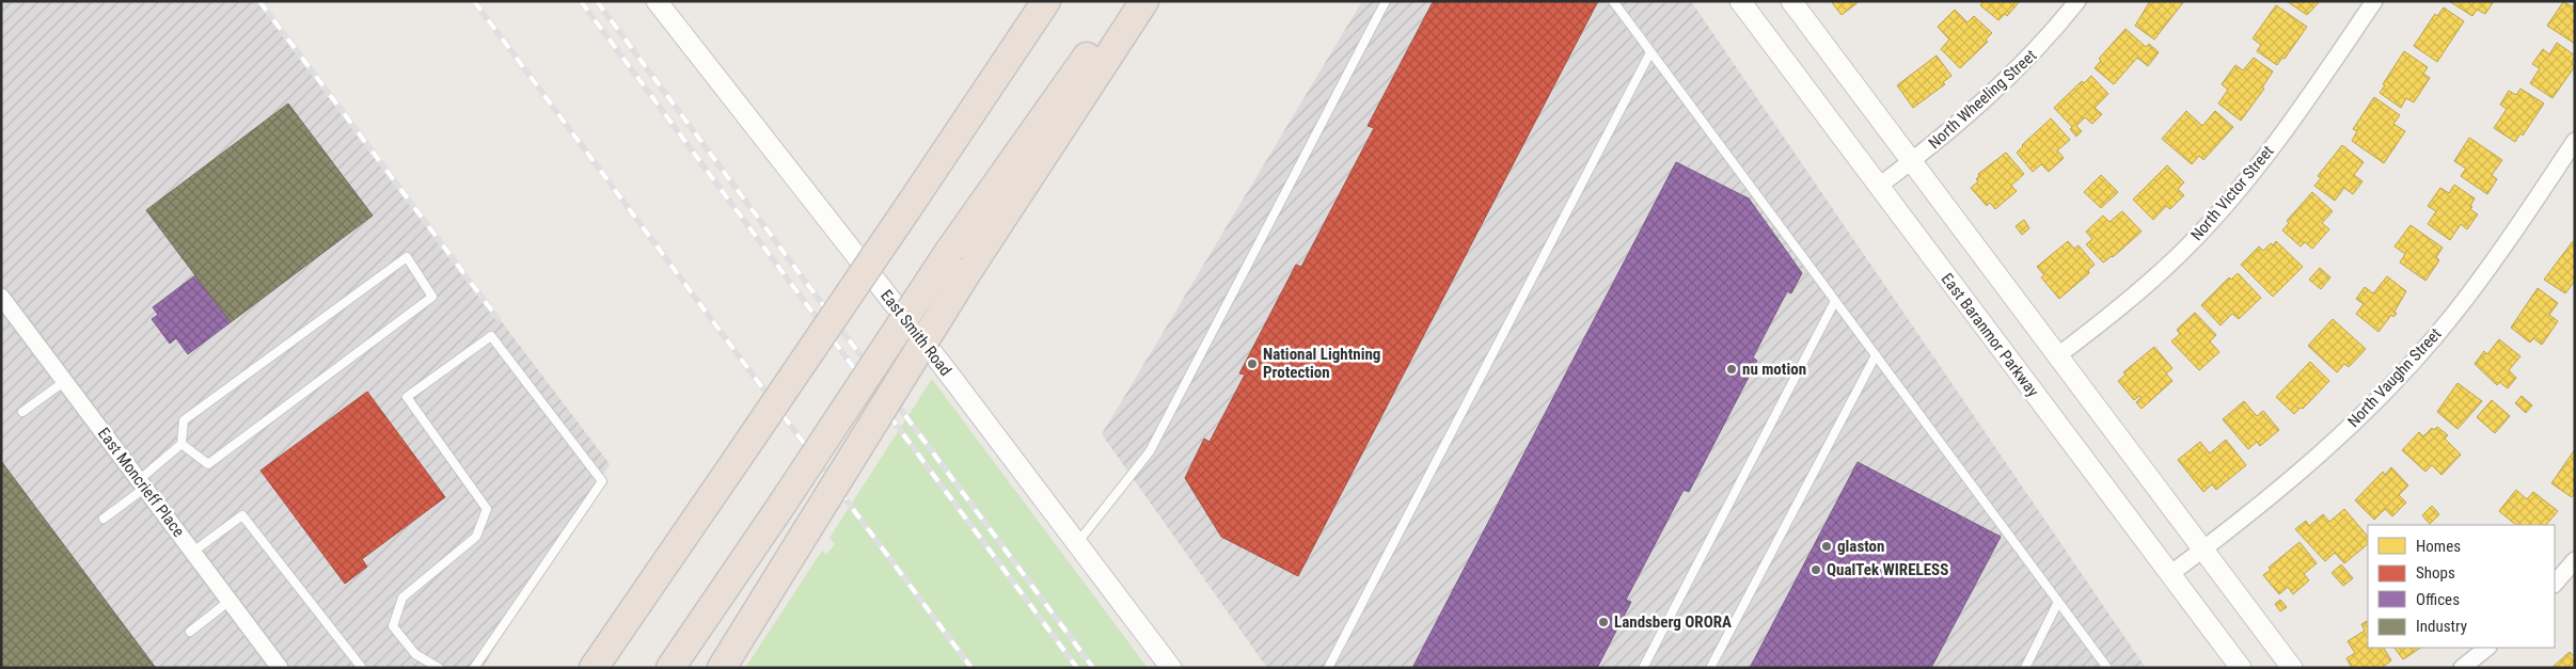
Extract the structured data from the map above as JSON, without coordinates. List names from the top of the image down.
{
  "streets": {
    "street": [
      "North Wheeling Street",
      "North Victor Street",
      "East Smith Road",
      "East Baranmor Parkway",
      "North Vaughn Street",
      "East Moncrieff Place"
    ]
  },
  "crossings": [
    ["North Wheeling Street", "East Baranmor Parkway"],
    ["East Baranmor Parkway", "North Vaughn Street"]
  ],
  "places": [
    "National Lightning Protection",
    "nu motion",
    "glaston",
    "QualTek WIRELESS",
    "Landsberg ORORA"
  ],
  "legend": [
    "Homes",
    "Shops",
    "Offices",
    "Industry"
  ]
}
